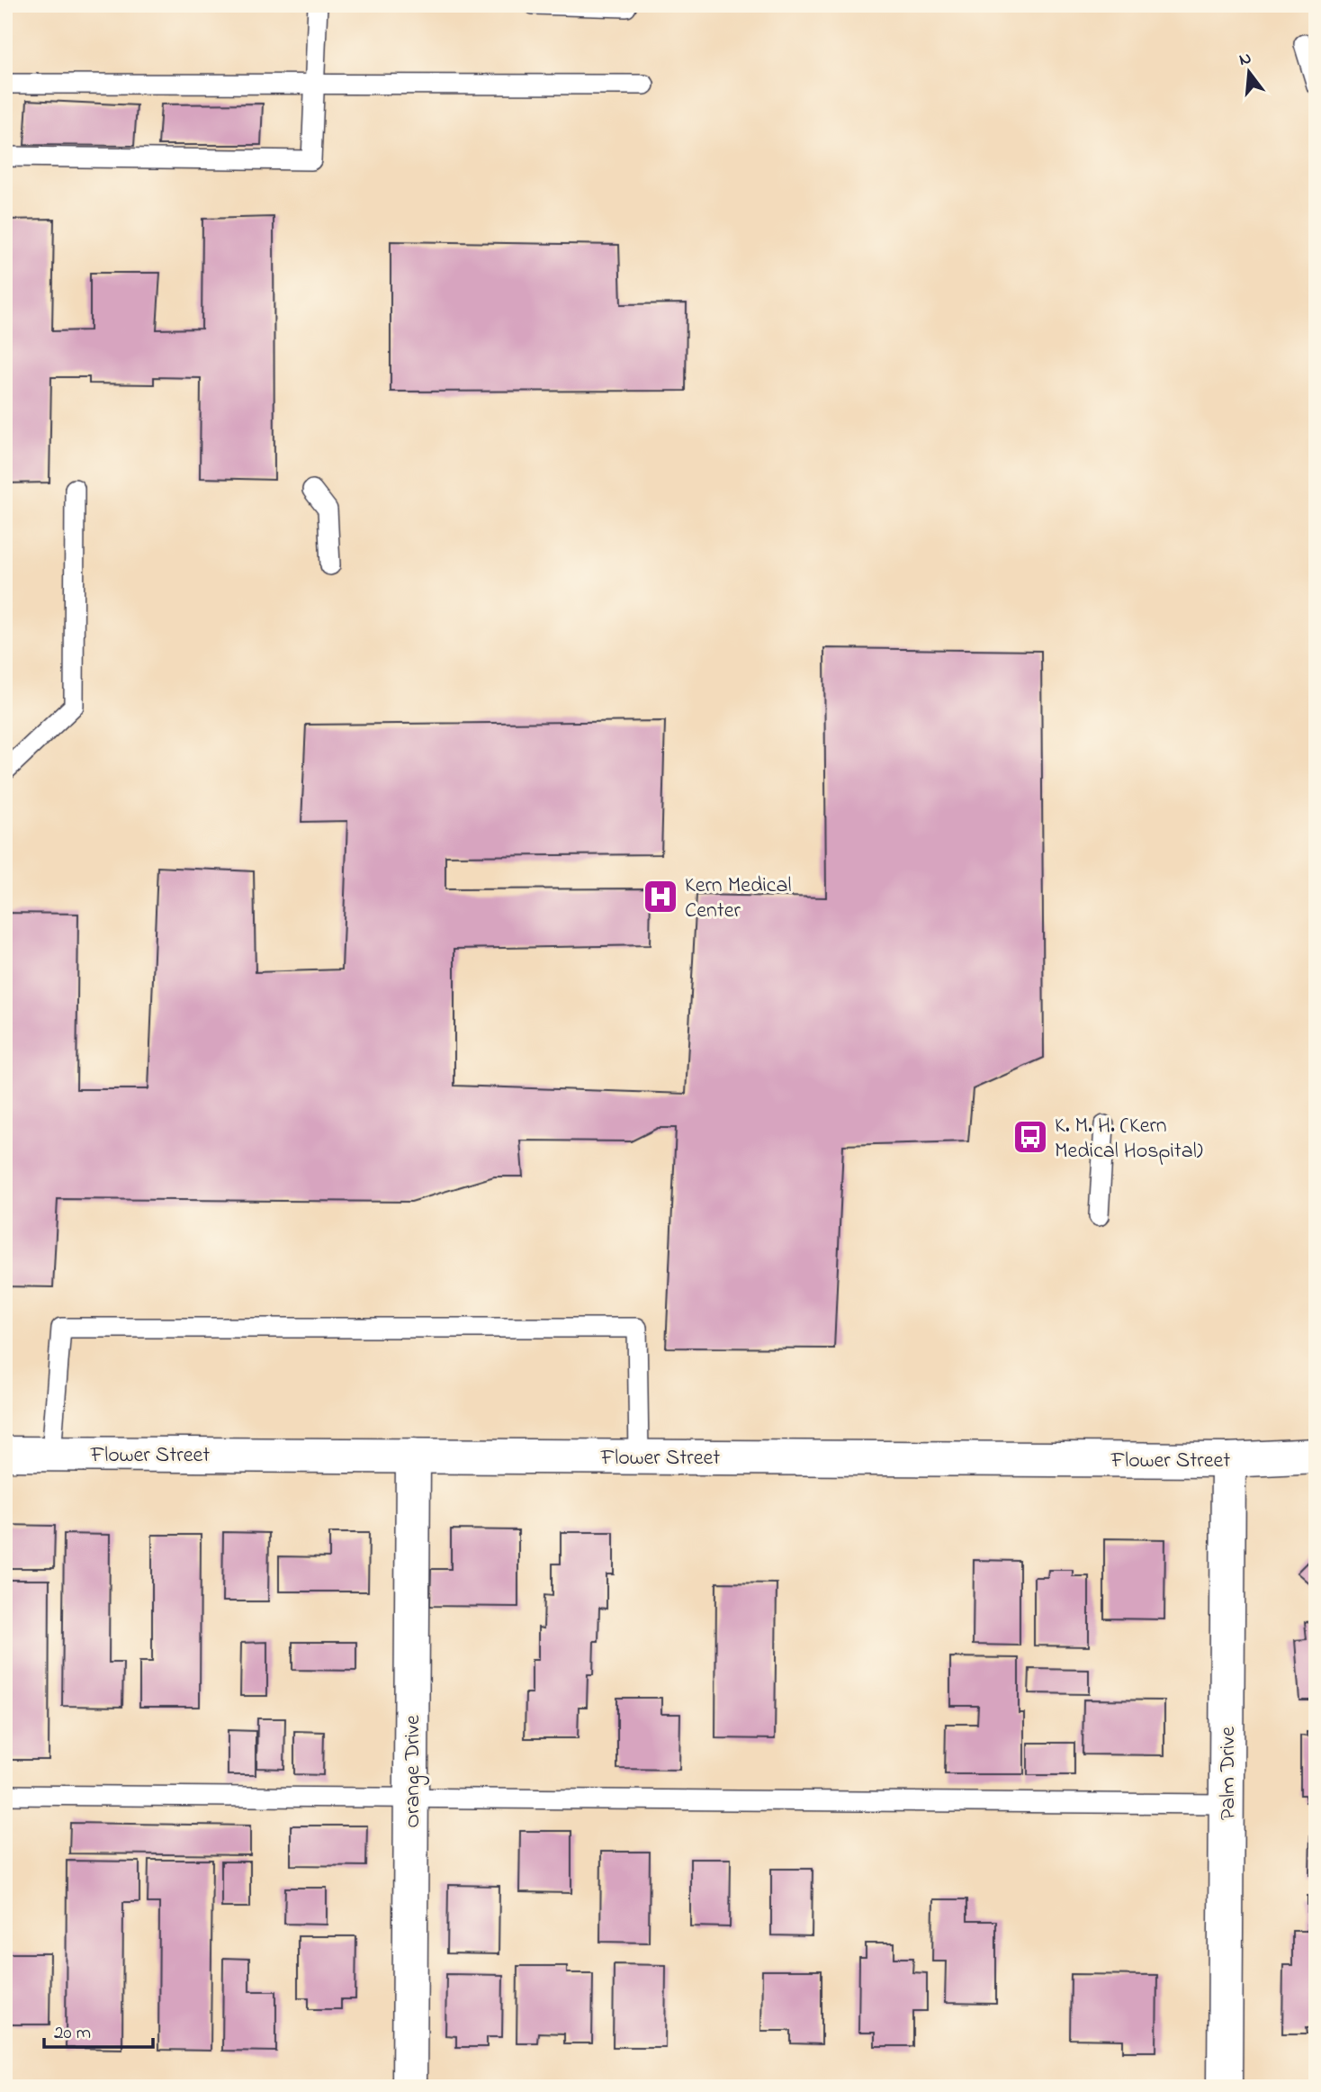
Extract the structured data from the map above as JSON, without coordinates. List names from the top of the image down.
{
  "streets": {
    "street": ["Flower Street", "Orange Drive", "Palm Drive"]
  },
  "crossings": [
    ["Flower Street", "Orange Drive"],
    ["Flower Street", "Palm Drive"]
  ],
  "places": {
    "hospital": ["Kern Medical Center"],
    "bus stop": ["K. M. H. (Kern Medical Hospital)"]
  },
  "scale_bar": "20 m",
  "north": "top"
}
